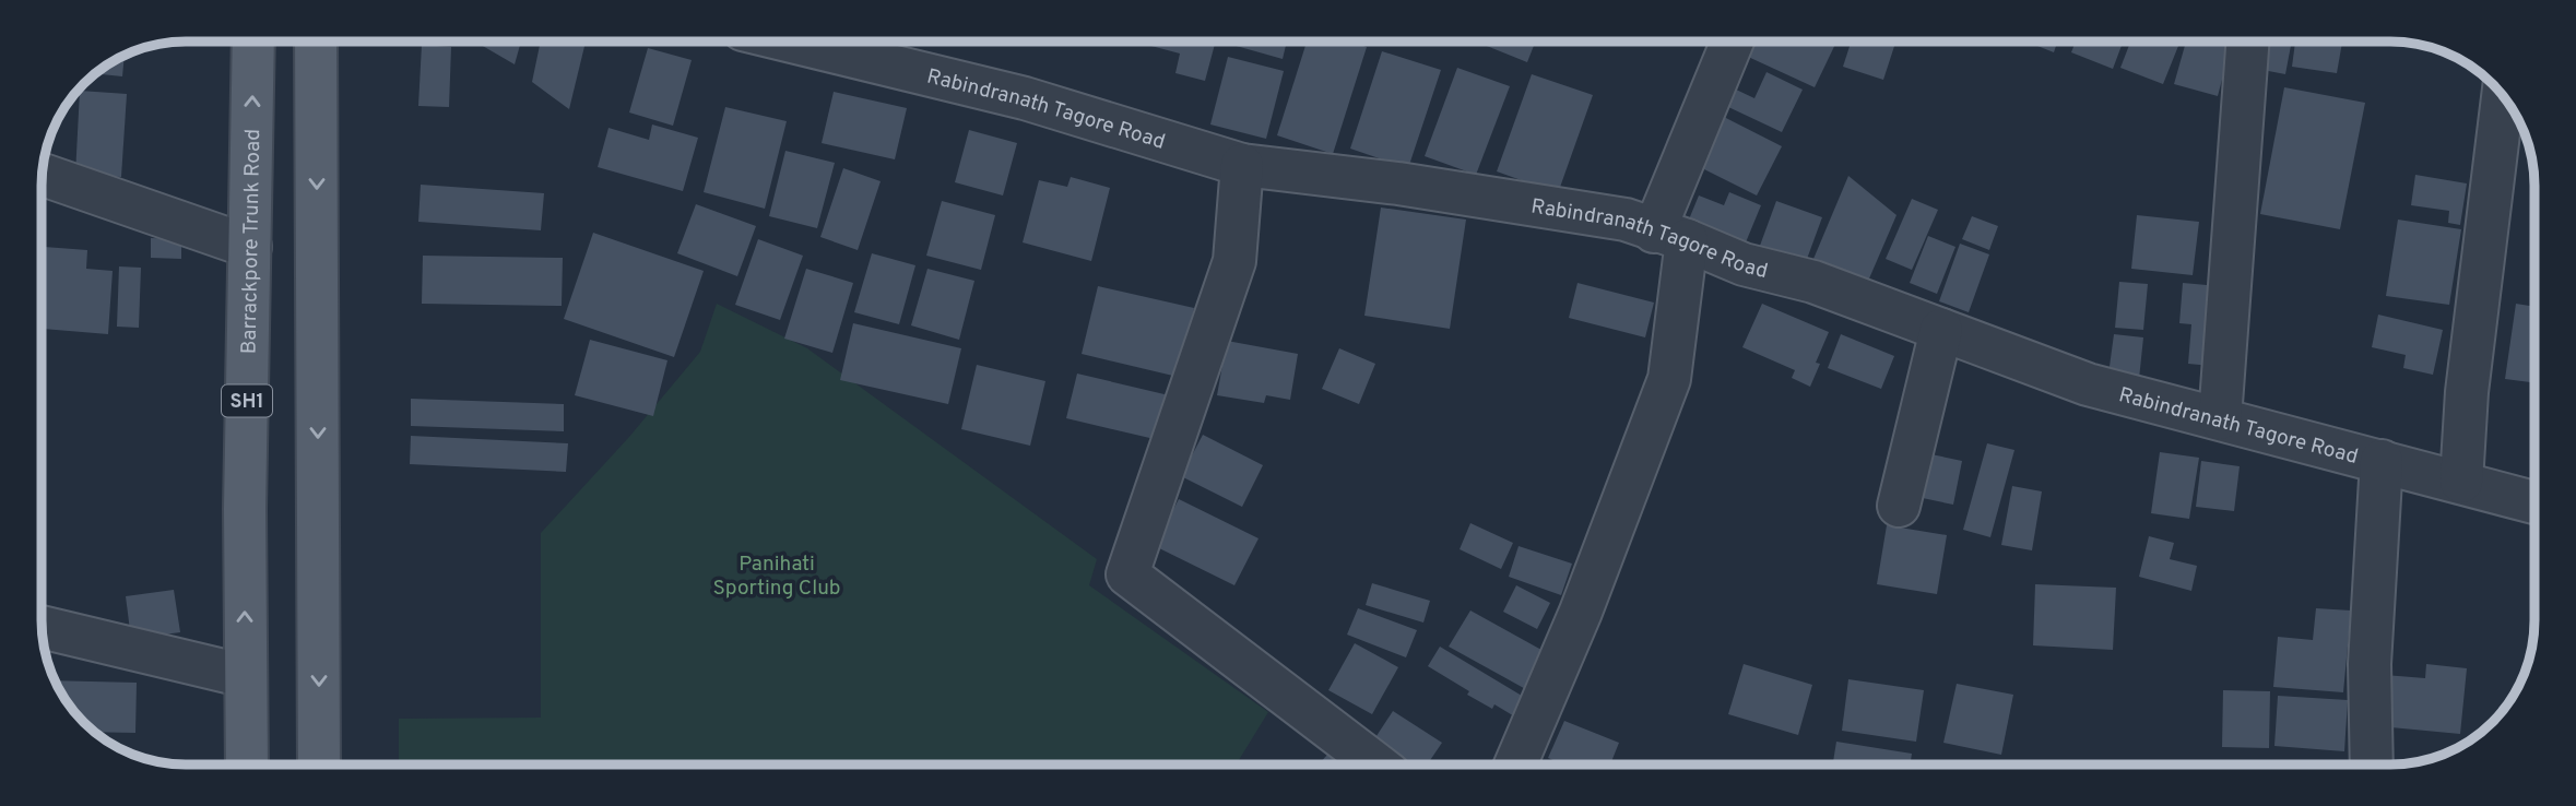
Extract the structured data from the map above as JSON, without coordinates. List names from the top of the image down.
{
  "streets": {
    "main road": ["Barrackpore Trunk Road", "SH1"],
    "street": ["Rabindranath Tagore Road"]
  },
  "parks": ["Panihati Sporting Club"]
}
